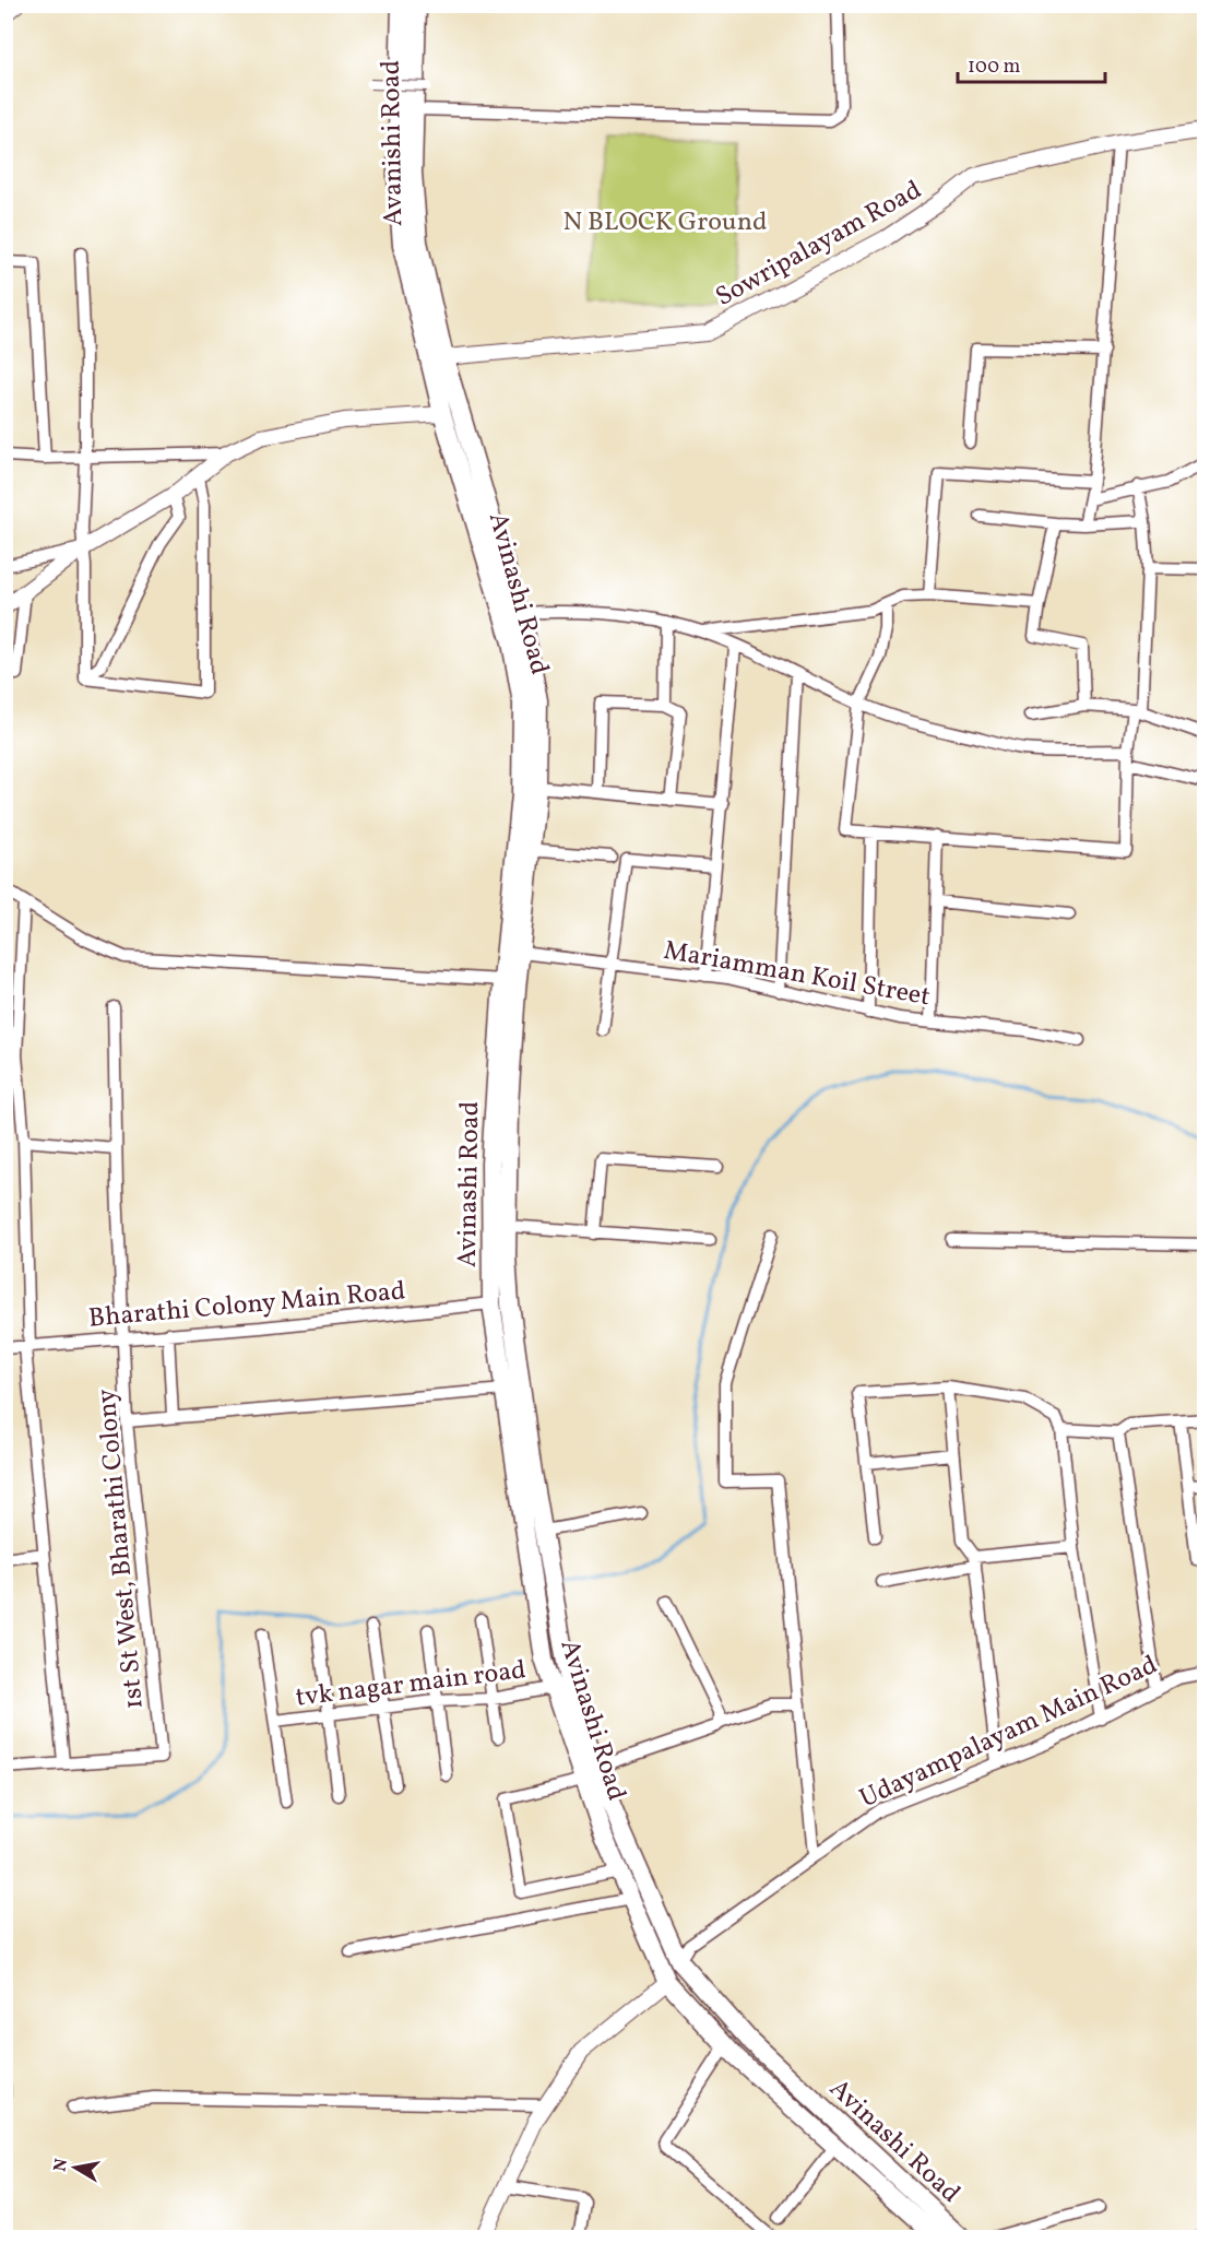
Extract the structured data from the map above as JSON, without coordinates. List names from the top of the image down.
{
  "streets": {
    "main road": ["Avanishi Road", "Avinashi Road"],
    "street": [
      "Sowripalayam Road",
      "Mariamman Koil Street",
      "Bharathi Colony Main Road",
      "1st St West, Bharathi Colony",
      "tvk nagar main road",
      "Udayampalayam Main Road"
    ]
  },
  "crossings": [
    ["Avanishi Road", "Sowripalayam Road"],
    ["Avanishi Road", "Avinashi Road"],
    ["Sowripalayam Road", "Avinashi Road"],
    ["Avinashi Road", "Mariamman Koil Street"],
    ["Avinashi Road", "Bharathi Colony Main Road"],
    ["Avinashi Road", "tvk nagar main road"],
    ["Avinashi Road", "Udayampalayam Main Road"],
    ["Bharathi Colony Main Road", "1st St West, Bharathi Colony"]
  ],
  "parks": ["N BLOCK Ground"],
  "scale_bar": "100 m",
  "north": "left"
}
